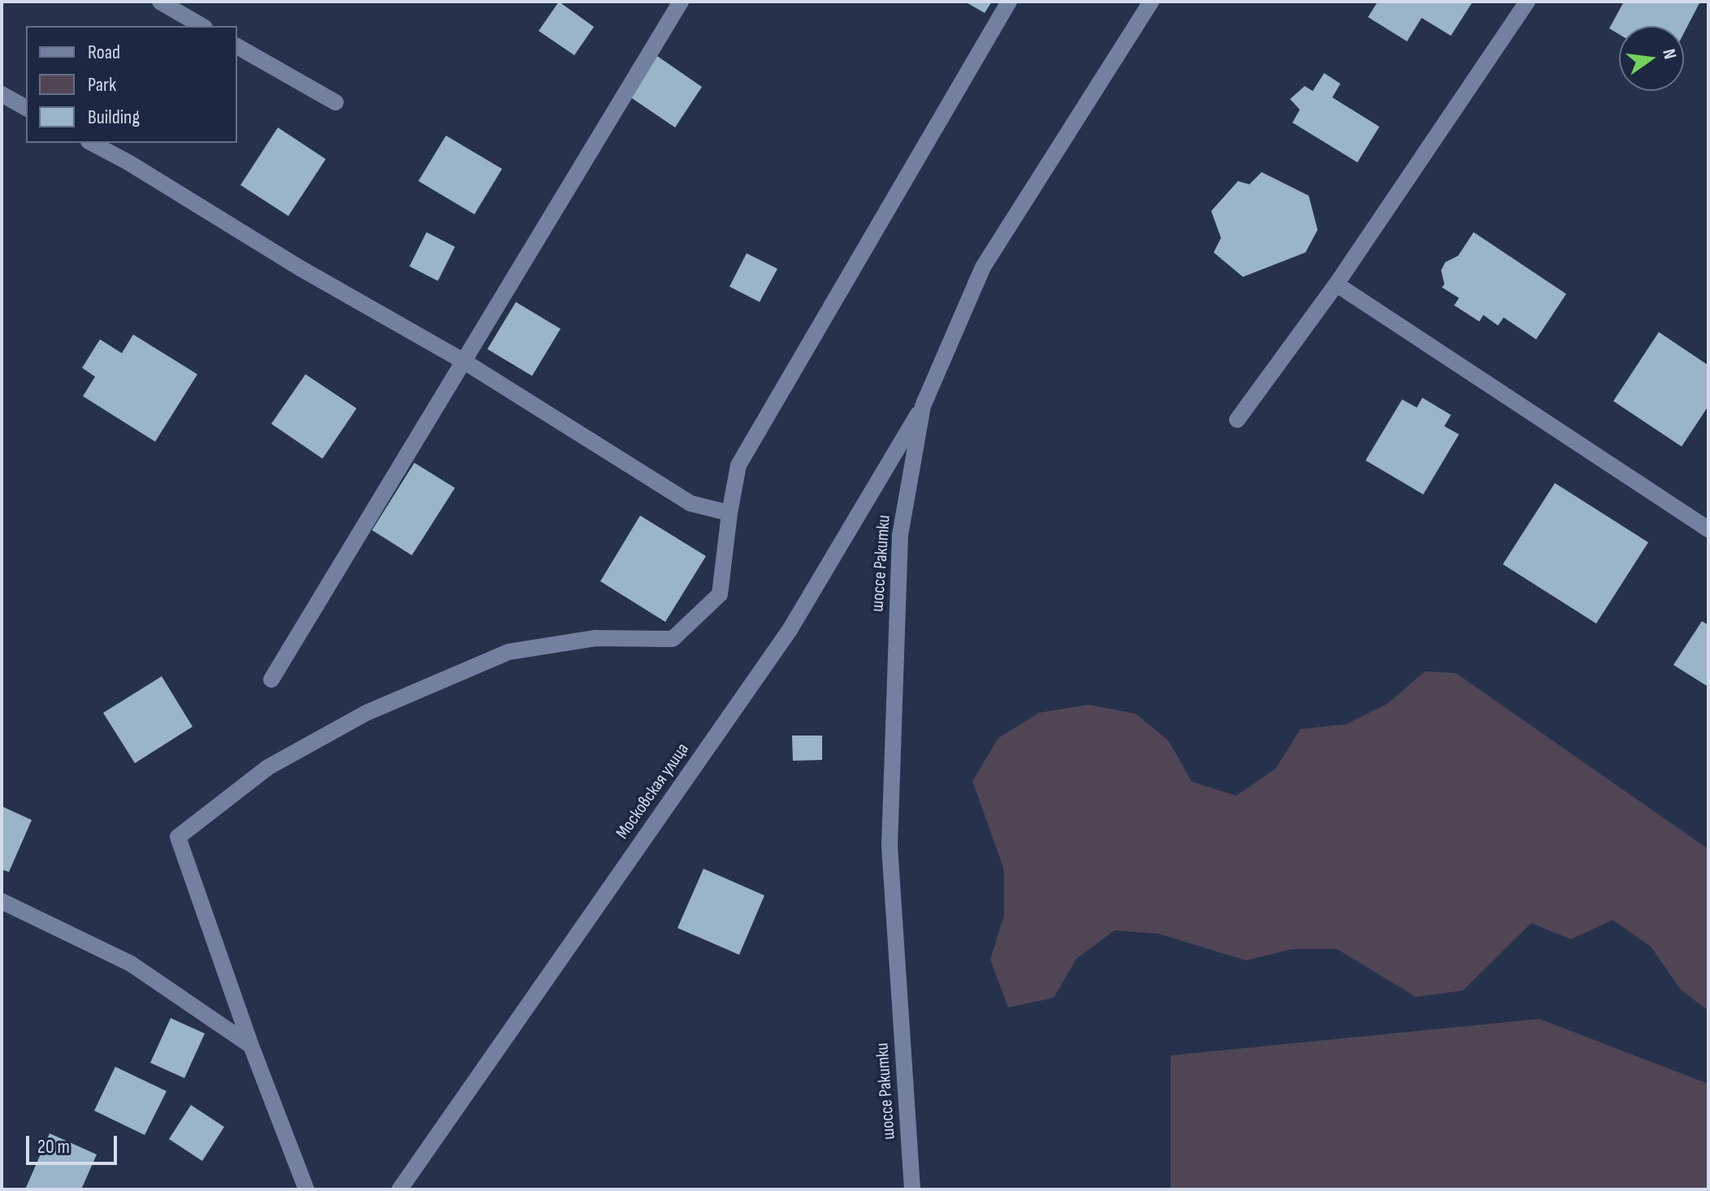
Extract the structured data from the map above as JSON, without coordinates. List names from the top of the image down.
{
  "streets": {
    "street": ["шоссе Ракитки", "Московская улица"]
  },
  "crossings": [
    ["шоссе Ракитки", "Московская улица"]
  ],
  "legend": ["Road", "Park", "Building"],
  "scale_bar": "20 m",
  "north": "right"
}
